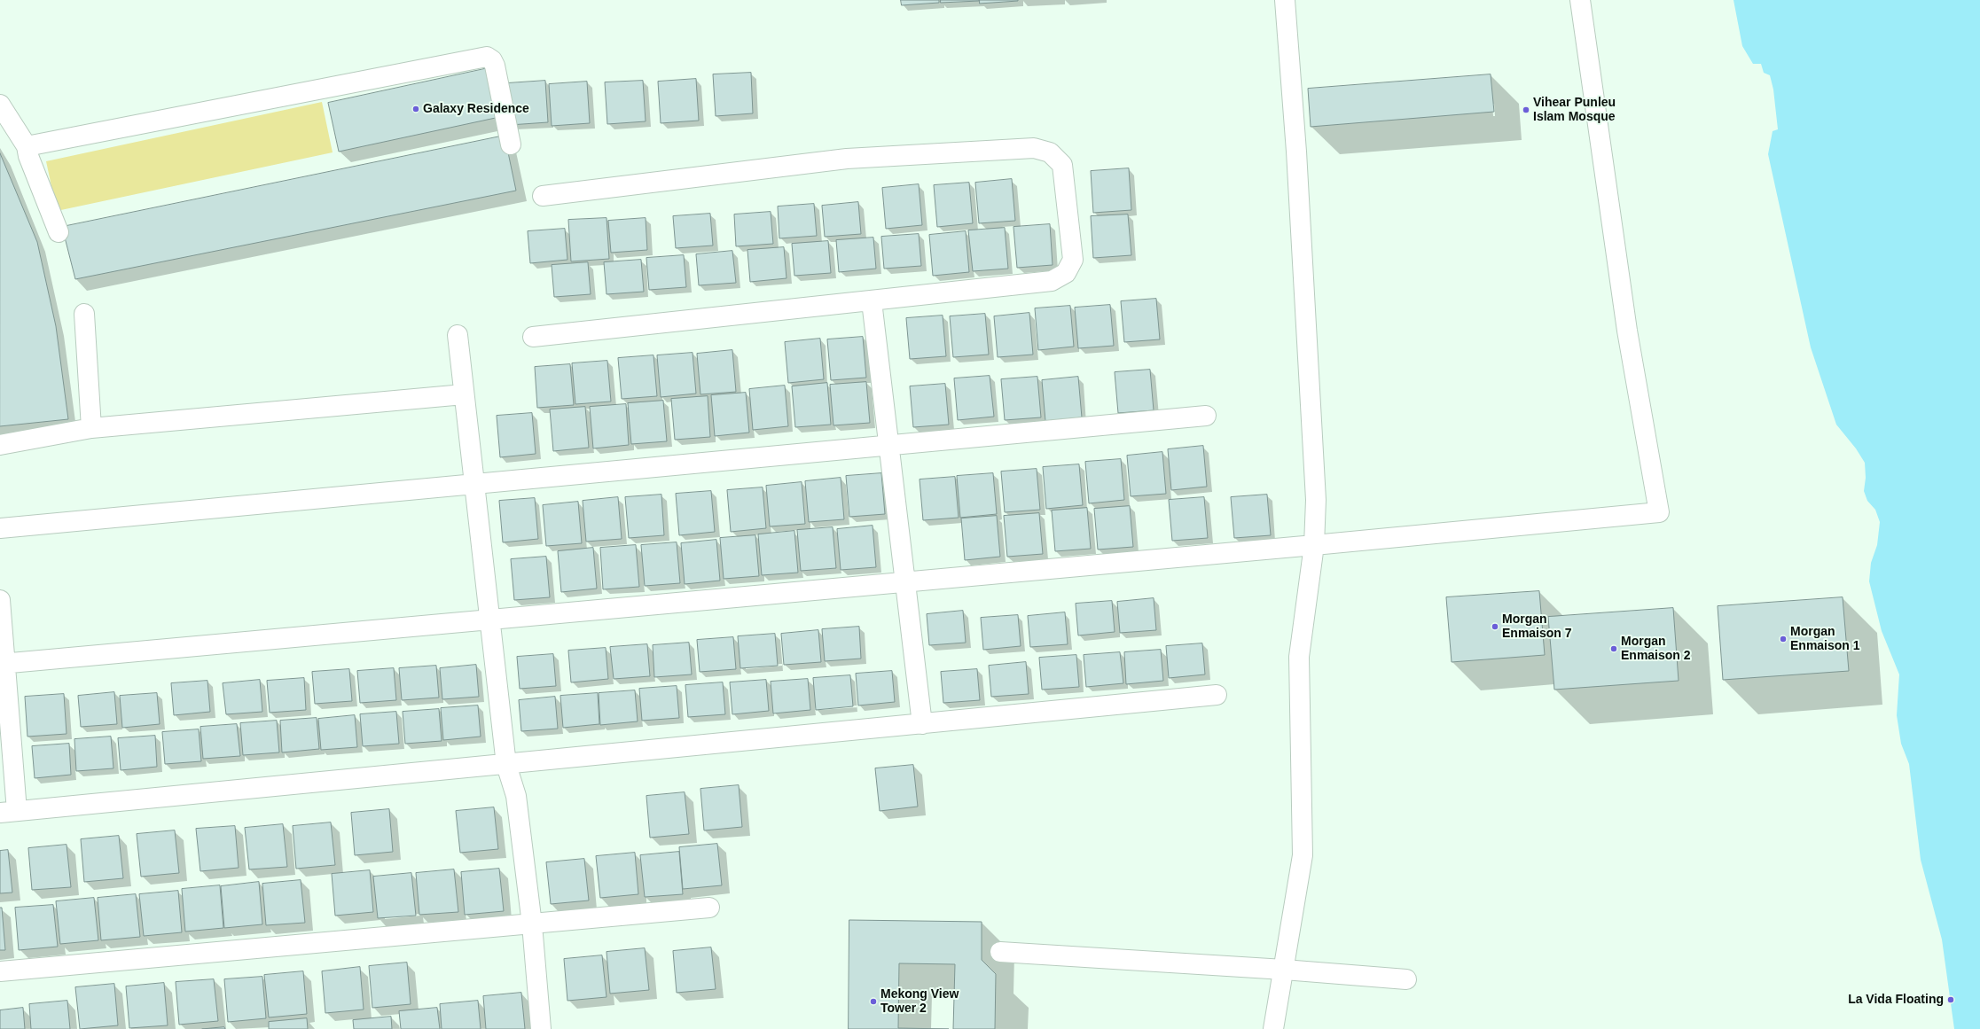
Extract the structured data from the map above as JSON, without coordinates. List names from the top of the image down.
{
  "places": [
    "Galaxy Residence",
    "Vihear Punleu Islam Mosque",
    "Morgan Enmaison 7",
    "Morgan Enmaison 1",
    "Morgan Enmaison 2",
    "La Vida Floating",
    "Mekong View Tower 2"
  ]
}
